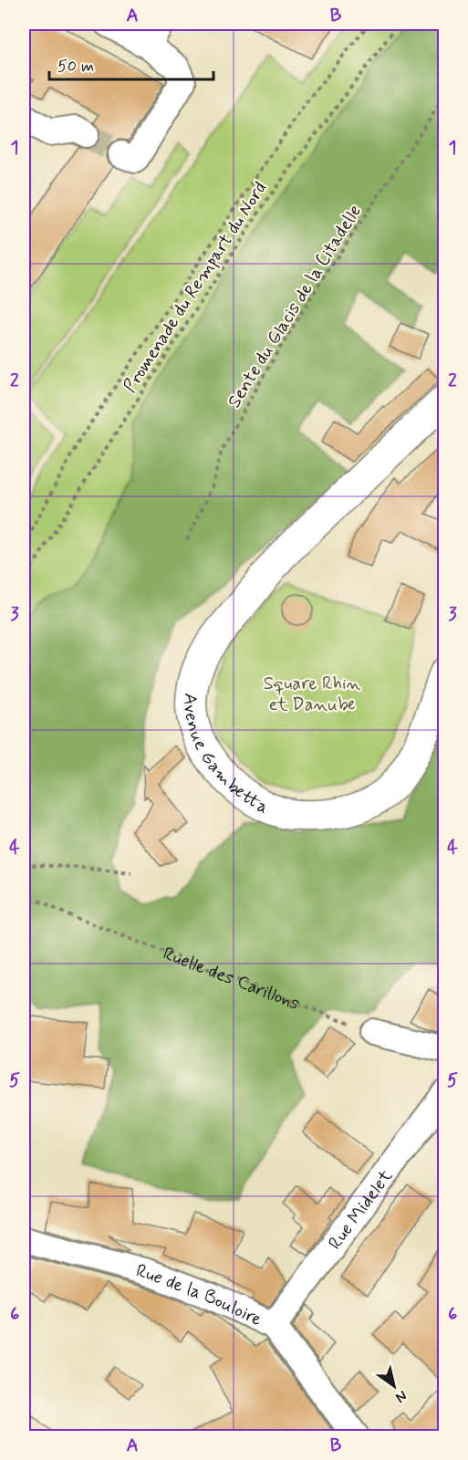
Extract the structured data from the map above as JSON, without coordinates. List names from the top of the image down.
{
  "streets": {
    "main road": ["Avenue Gambetta"],
    "street": ["Rue Midelet", "Rue de la Bouloire"],
    "path": ["Promenade du Rempart du Nord", "Sente du Glacis de la Citadelle", "Ruelle des Carillons"]
  },
  "crossings": [
    ["Rue Midelet", "Rue de la Bouloire"]
  ],
  "parks": ["Square Rhin et Danube"],
  "scale_bar": "50 m",
  "north": "bottom right",
  "grid": {
    "columns": ["A", "B"],
    "rows": [
      "1",
      "2",
      "3",
      "4",
      "5",
      "6"
    ]
  }
}
